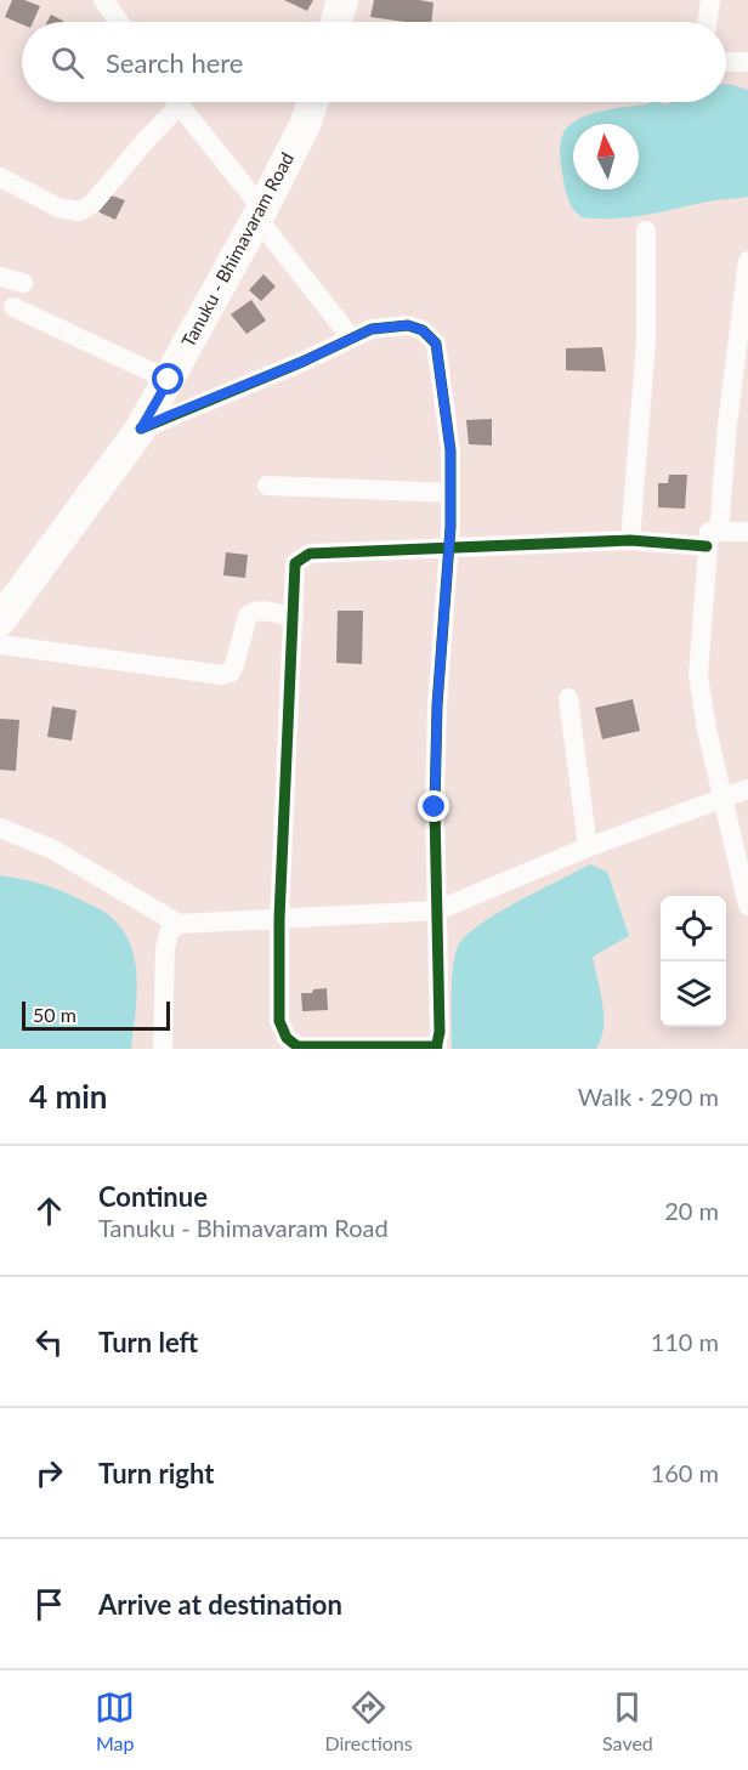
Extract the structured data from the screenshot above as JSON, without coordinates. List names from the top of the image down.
{
  "streets": {
    "main road": ["Tanuku - Bhimavaram Road"]
  },
  "scale_bar": "50 m",
  "north": "top",
  "page": {
    "search": "Search here",
    "scale": "50 m",
    "heading": ["4 min", "Walk · 290 m"],
    "list": [
      ["Continue", "Tanuku - Bhimavaram Road", "20 m"],
      ["Turn left", "110 m"],
      ["Turn right", "160 m"],
      "Arrive at destination"
    ],
    "nav": ["Map", "Directions", "Saved"]
  }
}
